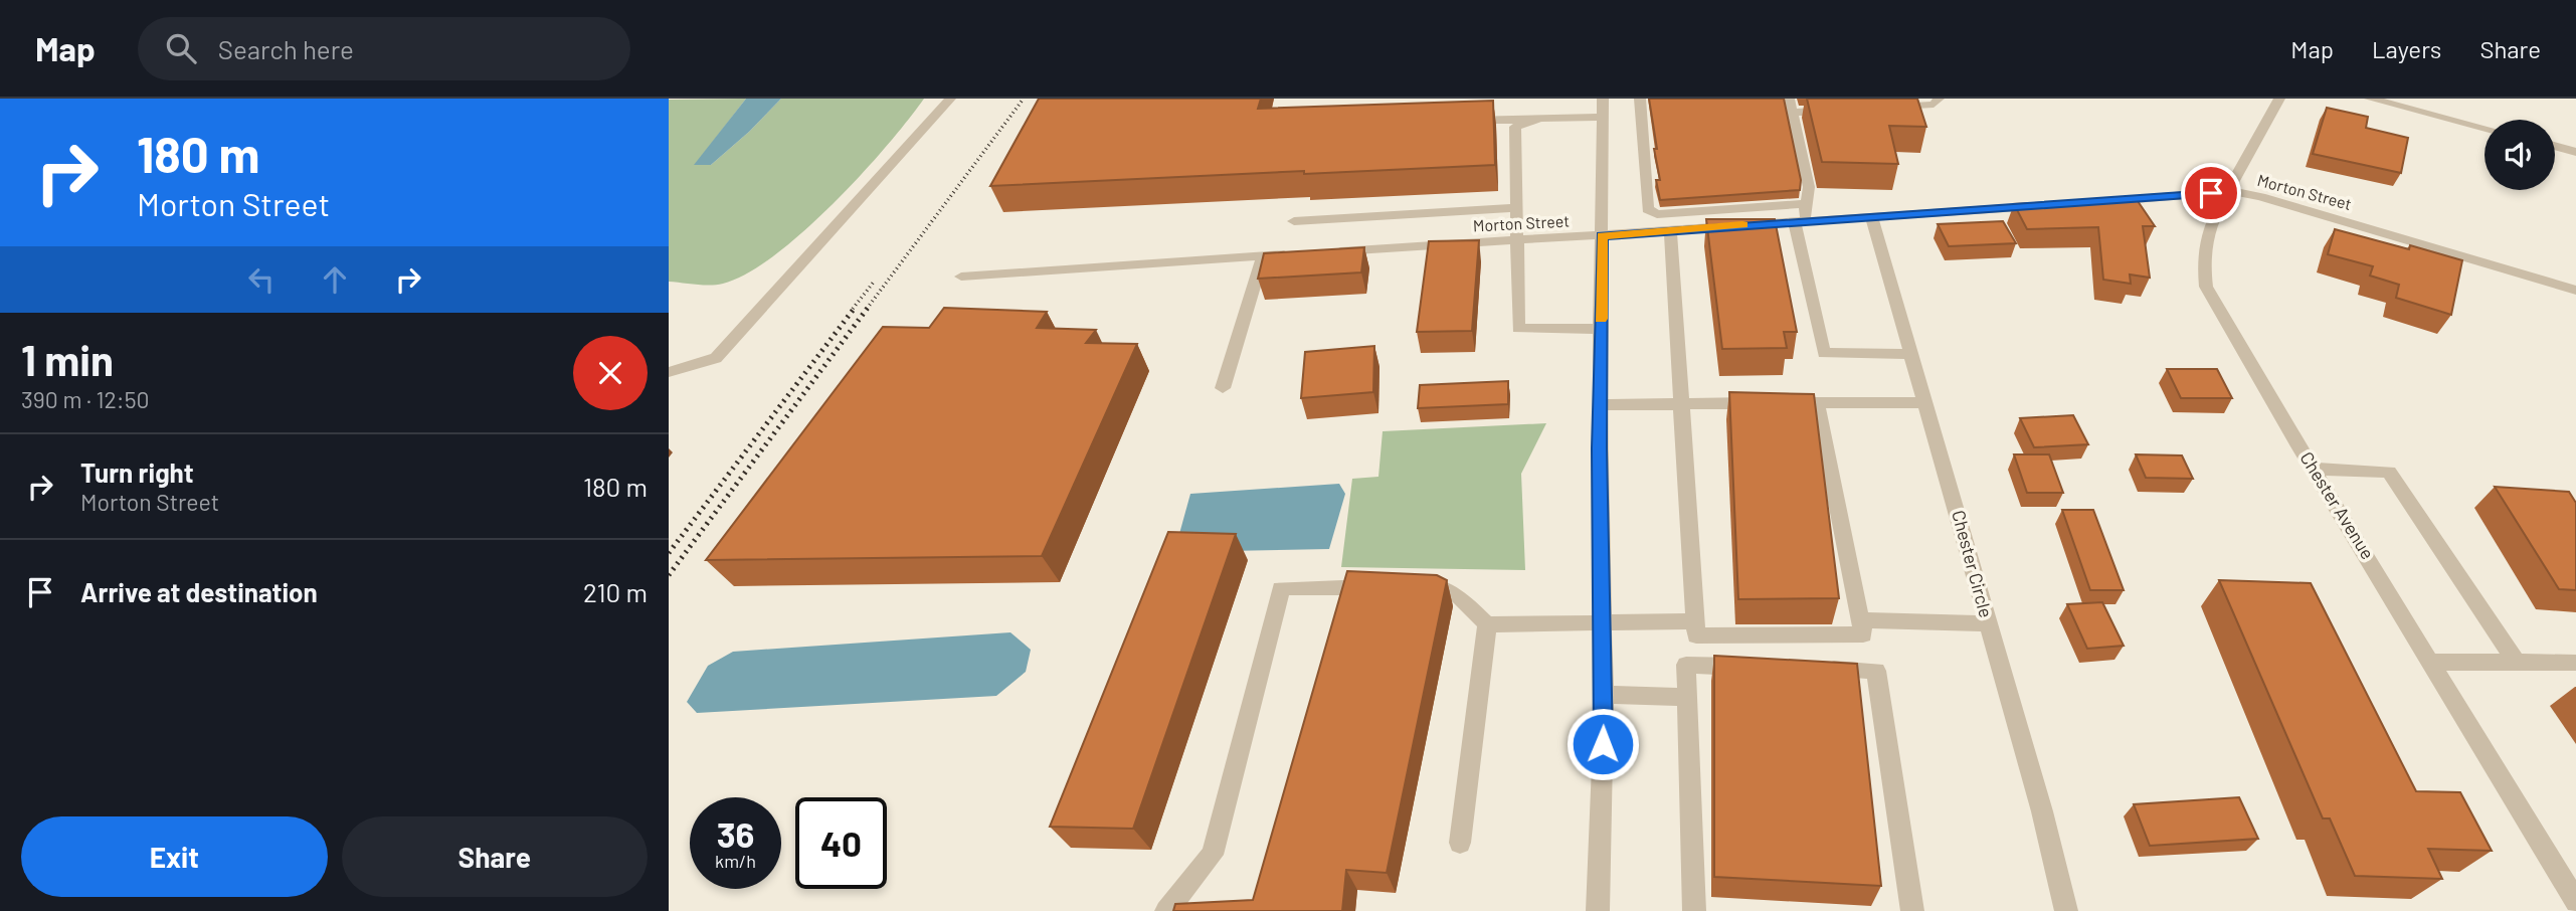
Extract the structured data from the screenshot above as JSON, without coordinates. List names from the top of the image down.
{
  "streets": {
    "street": ["Morton Street", "Chester Avenue", "Chester Circle"]
  },
  "crossings": [
    ["Morton Street", "Chester Avenue"],
    ["Morton Street", "Chester Circle"]
  ],
  "page": {
    "header": "Map",
    "search": "Search here",
    "nav": ["Map", "Layers", "Share"],
    "turn": ["180 m", "Morton Street"],
    "heading": ["1 min", "390 m · 12:50"],
    "list": [
      {
        "name": "Turn right",
        "note": "Morton Street",
        "value": "180 m"
      },
      {
        "name": "Arrive at destination",
        "value": "210 m"
      }
    ],
    "speed": "36 km/h",
    "limit": "40",
    "buttons": ["Exit", "Share"]
  }
}
